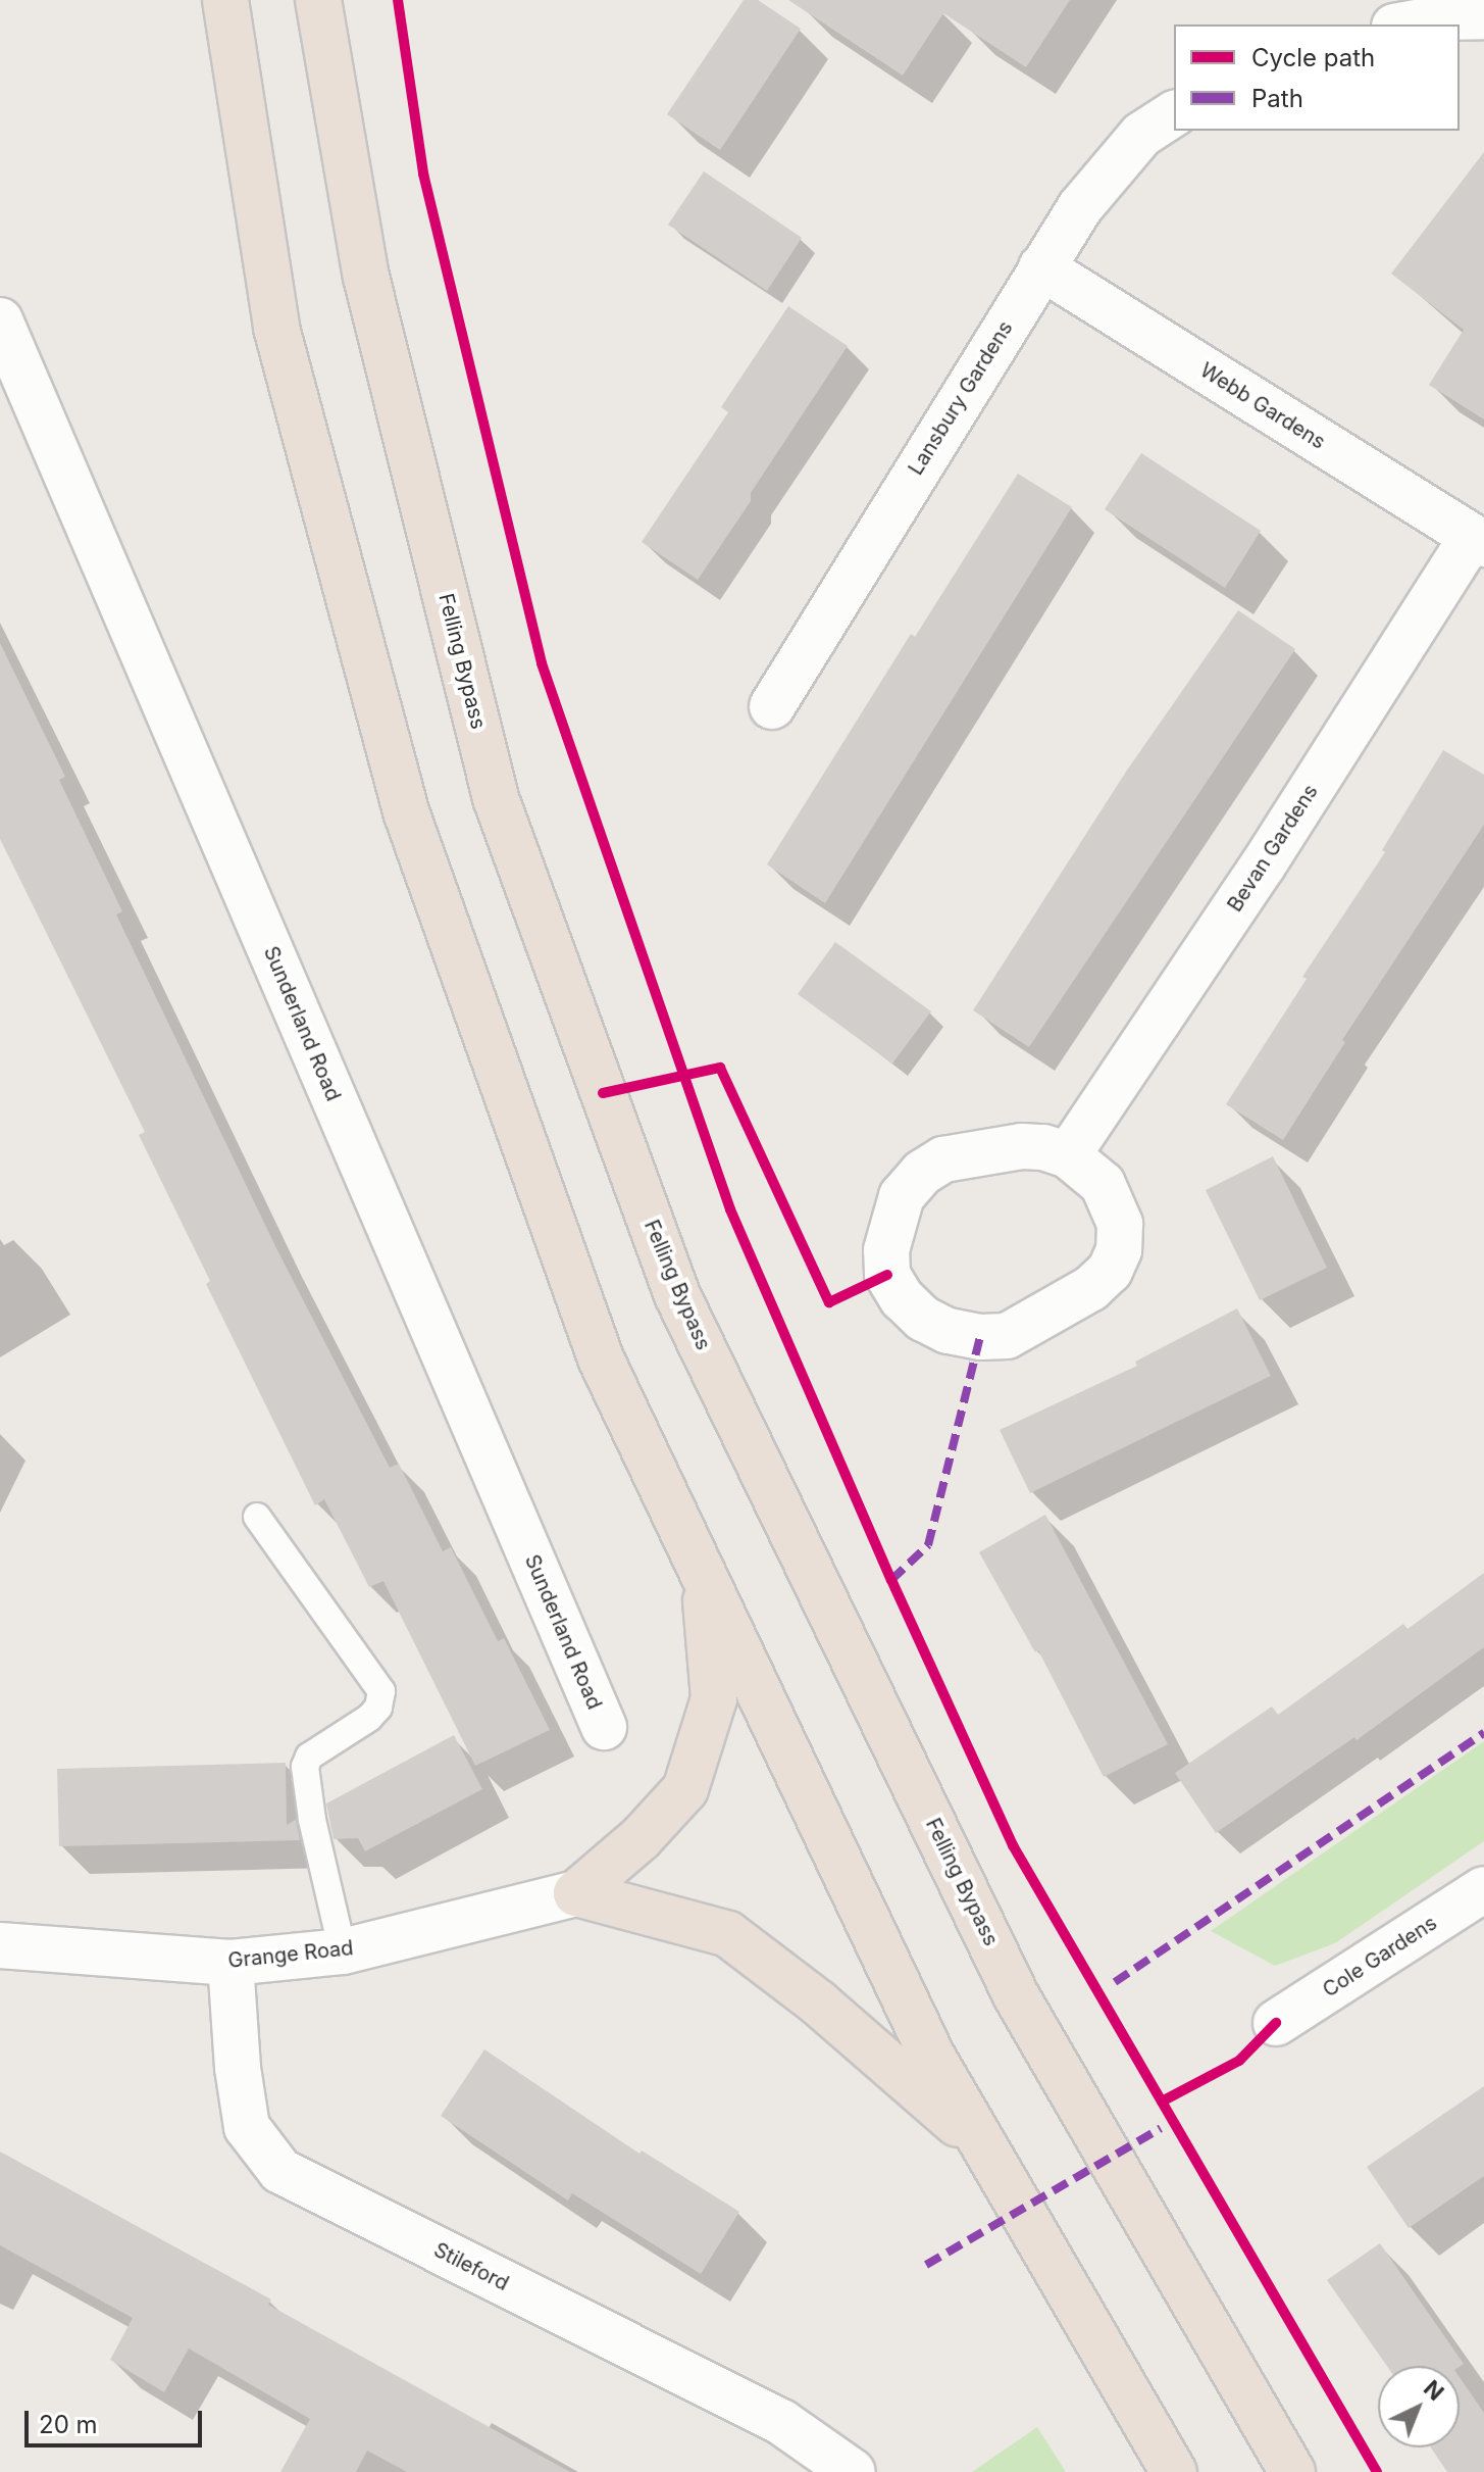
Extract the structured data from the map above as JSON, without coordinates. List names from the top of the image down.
{
  "streets": {
    "highway": ["Felling Bypass"],
    "street": [
      "Lansbury Gardens",
      "Webb Gardens",
      "Bevan Gardens",
      "Sunderland Road",
      "Grange Road",
      "Cole Gardens",
      "Stileford"
    ]
  },
  "crossings": [
    ["Lansbury Gardens", "Webb Gardens"],
    ["Webb Gardens", "Bevan Gardens"],
    ["Grange Road", "Stileford"]
  ],
  "legend": ["Cycle path", "Path"],
  "scale_bar": "20 m",
  "north": "top right"
}
